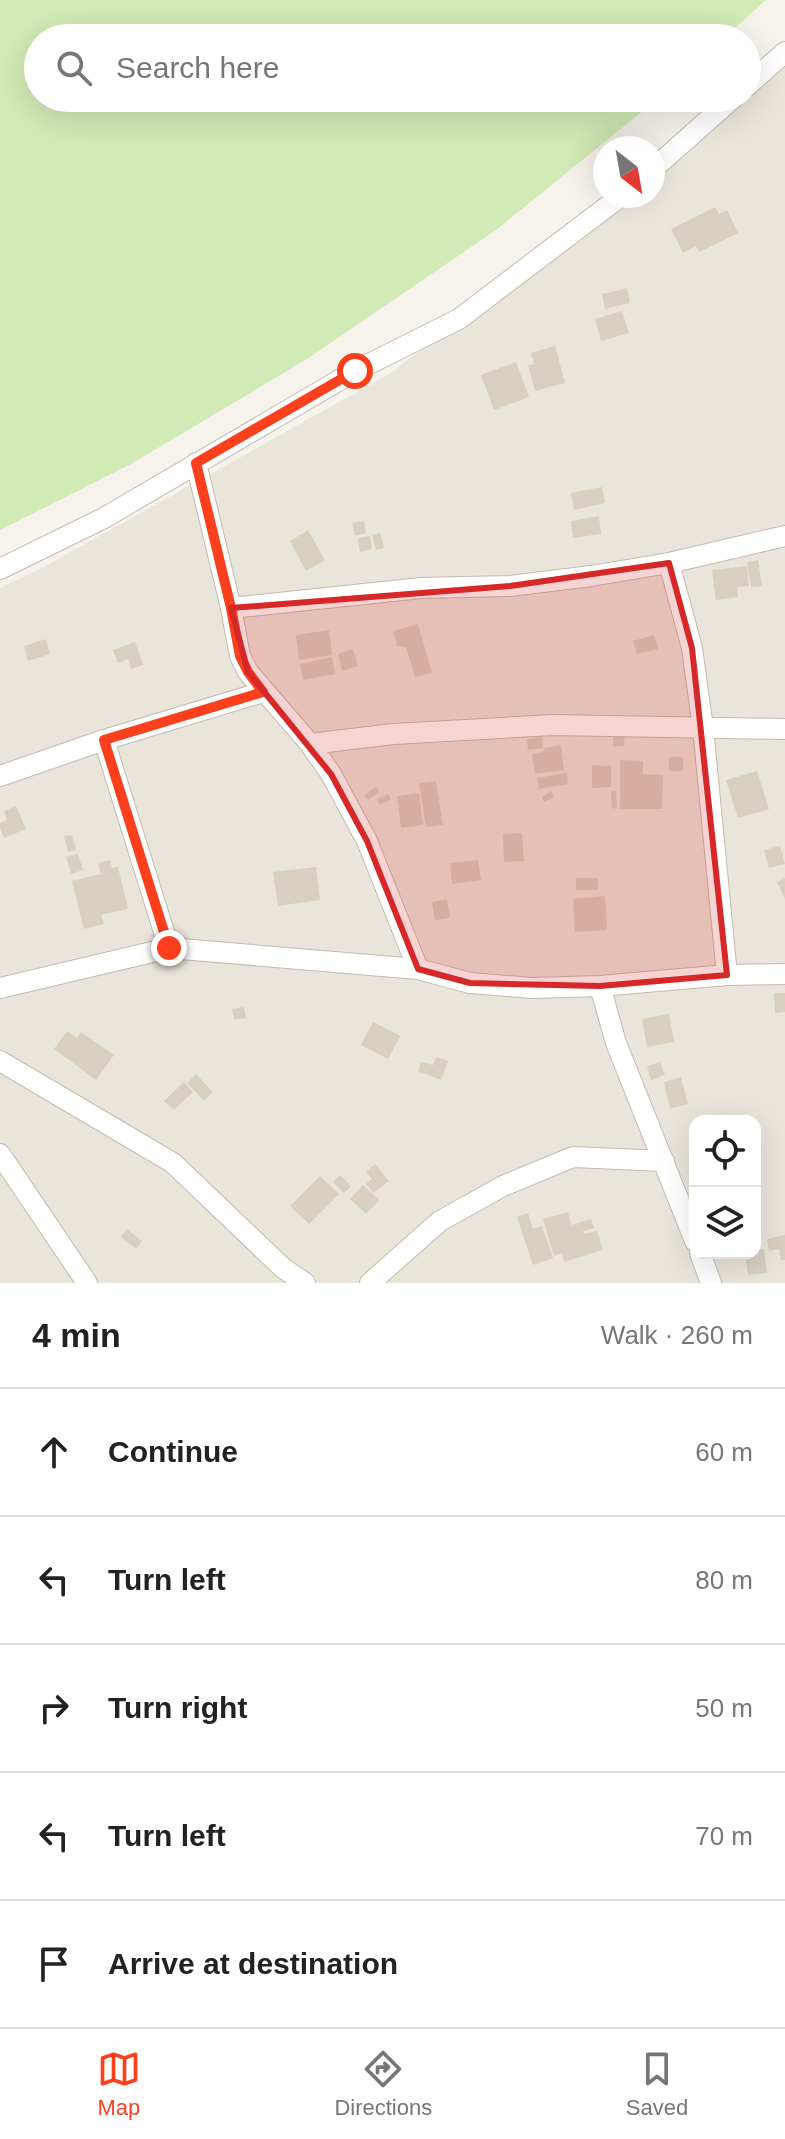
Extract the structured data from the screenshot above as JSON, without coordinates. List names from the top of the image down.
{
  "north": "bottom right",
  "page": {
    "search": "Search here",
    "heading": ["4 min", "Walk · 260 m"],
    "list": [
      ["Continue", "60 m"],
      ["Turn left", "80 m"],
      ["Turn right", "50 m"],
      ["Turn left", "70 m"],
      "Arrive at destination"
    ],
    "nav": ["Map", "Directions", "Saved"]
  }
}
